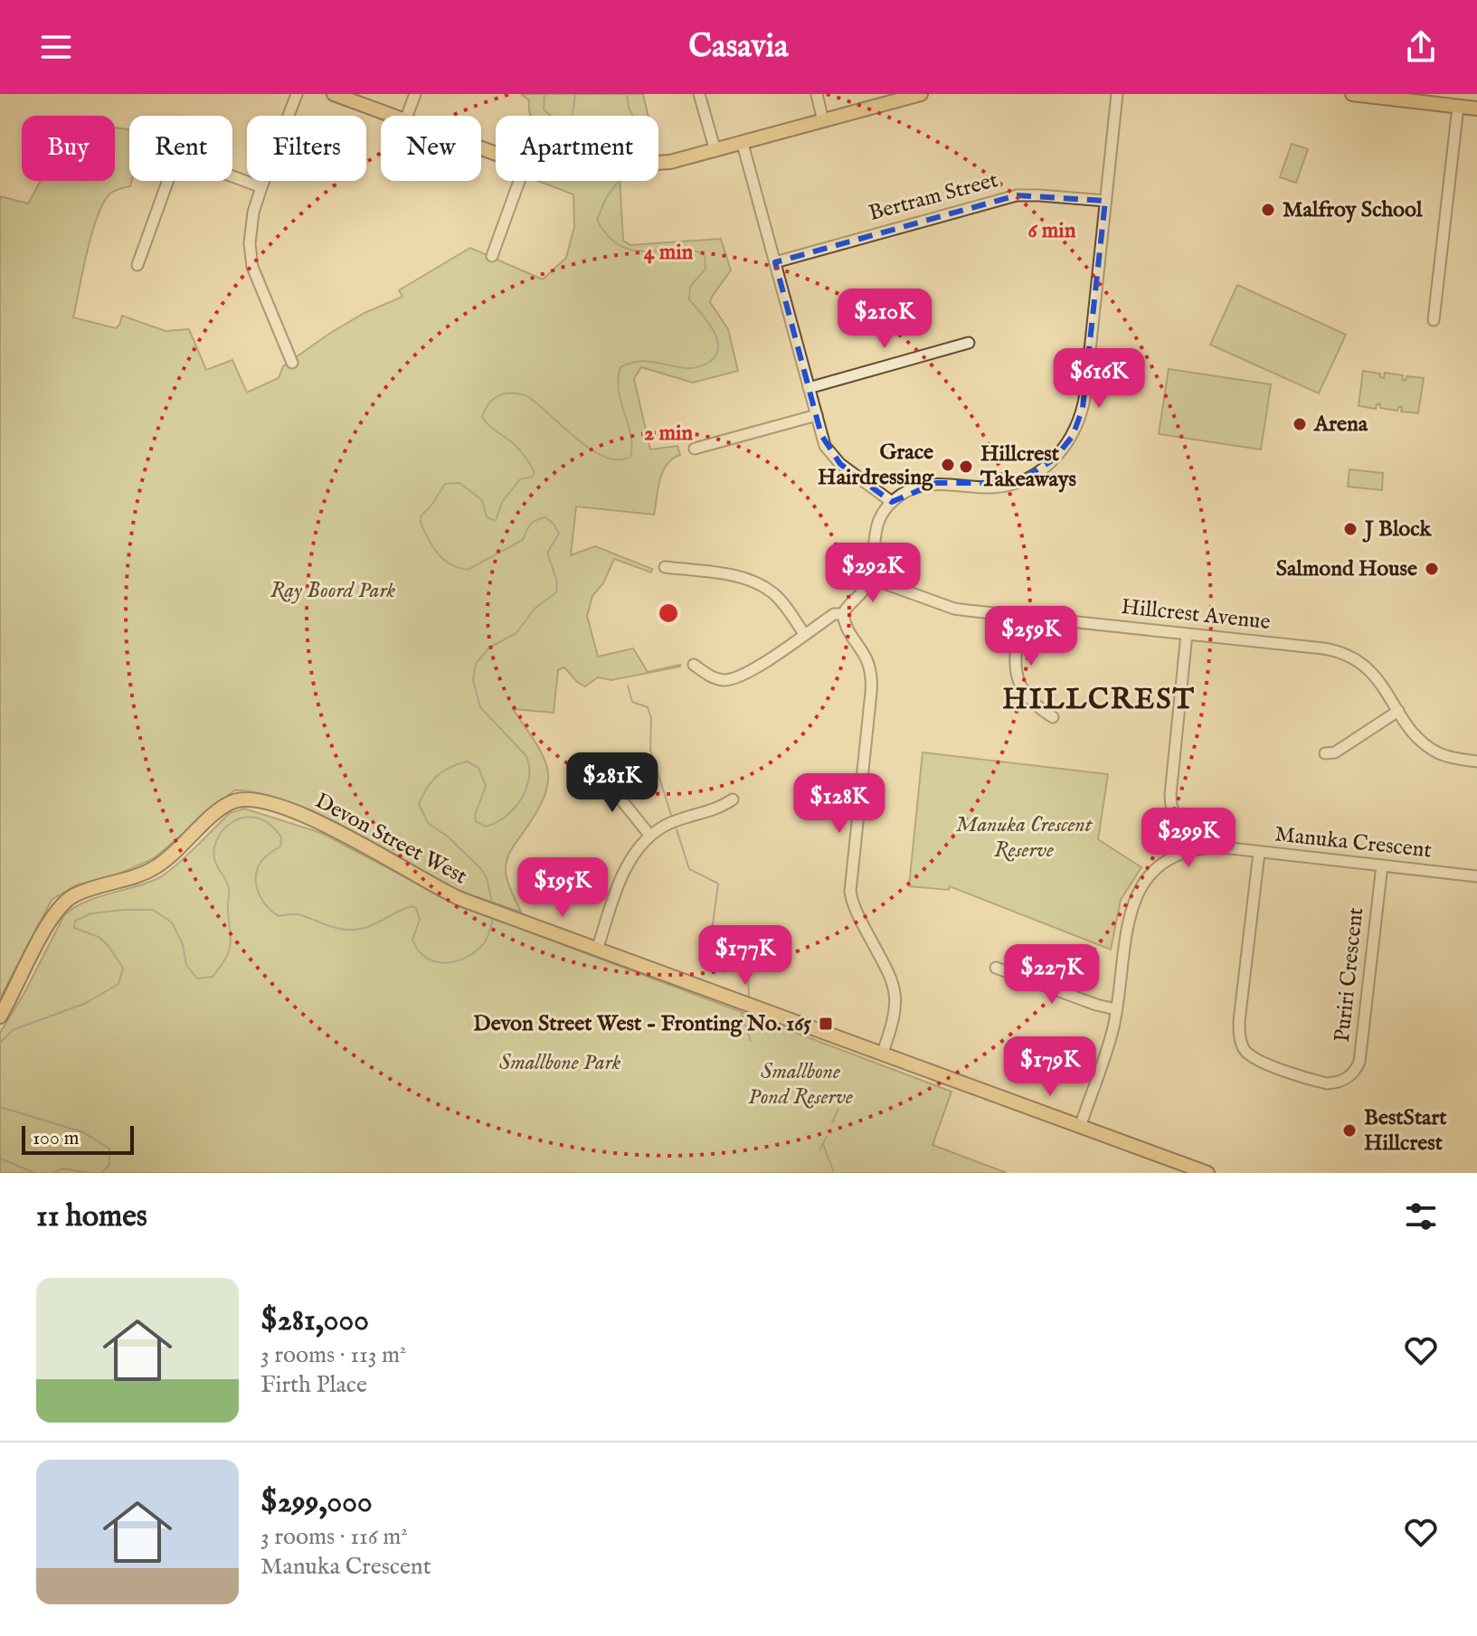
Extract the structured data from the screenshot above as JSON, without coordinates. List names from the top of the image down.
{
  "streets": {
    "main road": ["Devon Street West"],
    "street": [
      "Bertram Street",
      "Hillcrest Avenue",
      "Manuka Crescent",
      "Puriri Crescent"
    ]
  },
  "crossings": [
    ["Devon Street West", "Manuka Crescent"],
    ["Manuka Crescent", "Puriri Crescent"]
  ],
  "districts": ["HILLCREST"],
  "parks": [
    "Ray Boord Park",
    "Manuka Crescent Reserve",
    "Smallbone Park",
    "Smallbone Pond Reserve"
  ],
  "places": {
    "other": [
      "Malfroy School",
      "Arena",
      "Grace Hairdressing",
      "Hillcrest Takeaways",
      "J Block",
      "Salmond House",
      "BestStart Hillcrest"
    ],
    "transit": ["Devon Street West - Fronting No. 165"]
  },
  "scale_bar": "100 m",
  "page": {
    "header": "Casavia",
    "chip": [
      "Buy",
      "Rent",
      "Filters",
      "New",
      "Apartment"
    ],
    "price": [
      "$210K",
      "$616K",
      "$292K",
      "$259K",
      "$281K",
      "$128K",
      "$299K",
      "$195K",
      "$177K",
      "$227K",
      "$179K"
    ],
    "scale": "100 m",
    "heading": "11 homes",
    "list": [
      {
        "name": "$281,000",
        "note": "3 rooms · 113 m² · Firth Place"
      },
      {
        "name": "$299,000",
        "note": "3 rooms · 116 m² · Manuka Crescent"
      }
    ]
  },
  "rings": ["6 min", "4 min", "2 min"]
}
